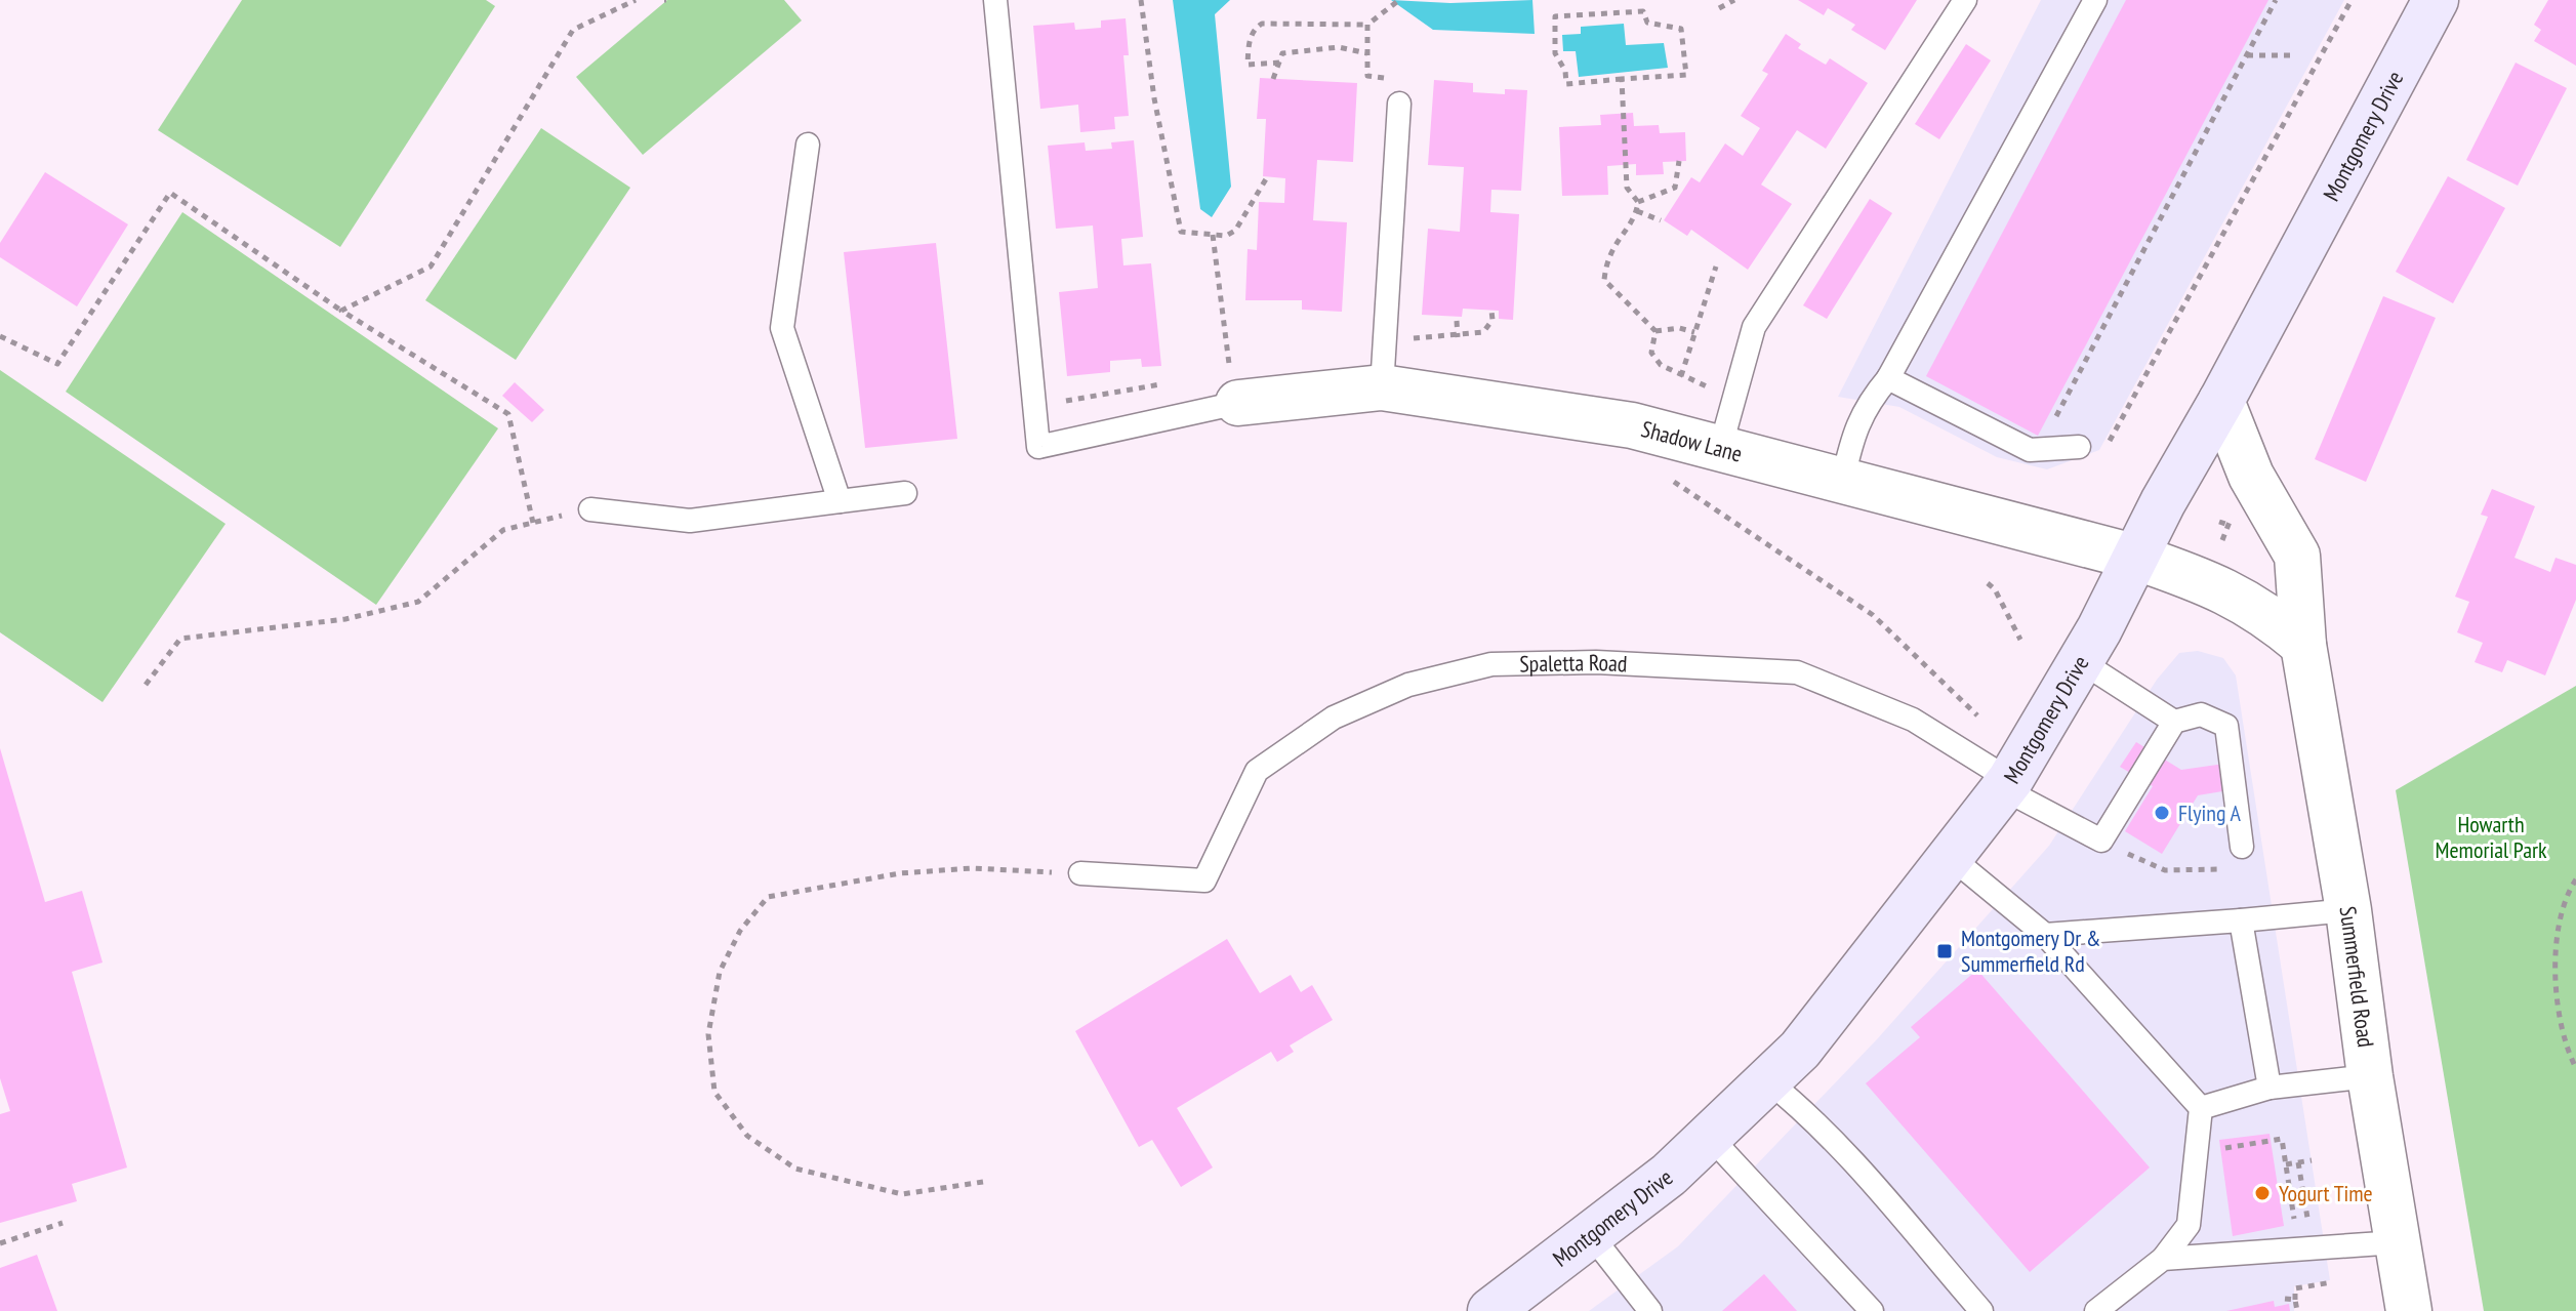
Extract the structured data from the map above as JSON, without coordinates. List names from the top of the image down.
{
  "streets": {
    "main road": ["Montgomery Drive"],
    "street": ["Shadow Lane", "Summerfield Road"],
    "lane": ["Spaletta Road"]
  },
  "crossings": [
    ["Montgomery Drive", "Shadow Lane"],
    ["Montgomery Drive", "Spaletta Road"],
    ["Montgomery Drive", "Summerfield Road"]
  ],
  "parks": ["Howarth Memorial Park"],
  "places": {
    "other": ["Flying A", "Yogurt Time"],
    "transit": ["Montgomery Dr & Summerfield Rd"]
  }
}
